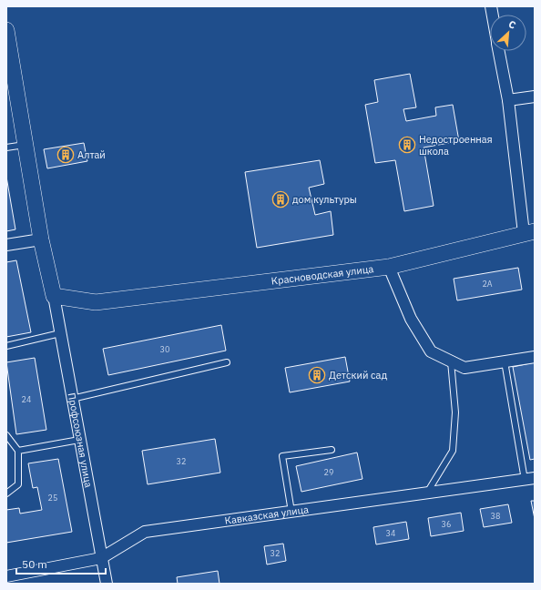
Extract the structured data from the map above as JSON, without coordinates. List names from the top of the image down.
{
  "streets": {
    "main road": ["Красноводская улица"],
    "street": ["Профсоюзная улица", "Кавказская улица"]
  },
  "crossings": [
    ["Красноводская улица", "Профсоюзная улица"],
    ["Профсоюзная улица", "Кавказская улица"]
  ],
  "places": {
    "building": [
      "Недостроенная школа",
      "Алтай",
      "дом культуры",
      "Детский сад"
    ]
  },
  "house_numbers": [
    "2А",
    "30",
    "24",
    "32",
    "29",
    "25",
    "38",
    "36",
    "34",
    "32"
  ],
  "scale_bar": "50 m",
  "north": "top right"
}
